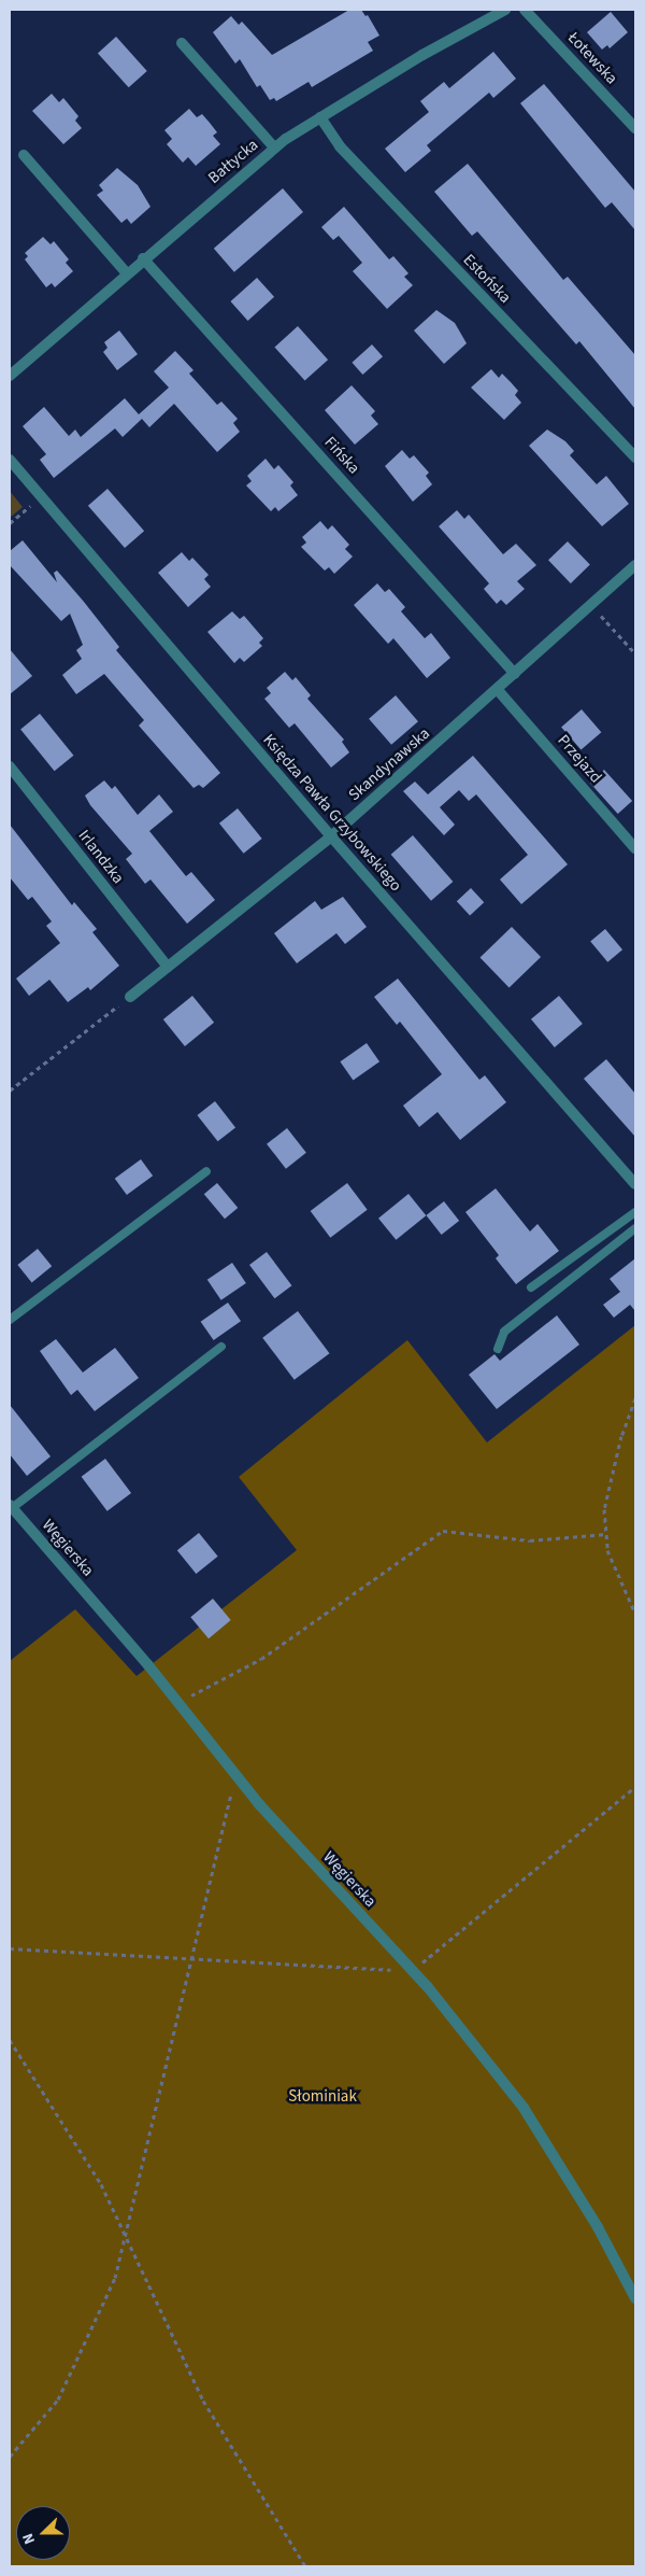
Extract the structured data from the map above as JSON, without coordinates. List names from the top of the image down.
{
  "streets": {
    "street": [
      "Łotewska",
      "Bałtycka",
      "Estońska",
      "Fińska",
      "Przejazd",
      "Skandynawska",
      "Księdza Pawła Grzybowskiego",
      "Irlandzka",
      "Węgierska"
    ]
  },
  "crossings": [
    ["Bałtycka", "Estońska"],
    ["Bałtycka", "Fińska"],
    ["Fińska", "Skandynawska"],
    ["Przejazd", "Skandynawska"],
    ["Skandynawska", "Księdza Pawła Grzybowskiego"],
    ["Skandynawska", "Irlandzka"]
  ],
  "parks": ["Słominiak"],
  "north": "left"
}
